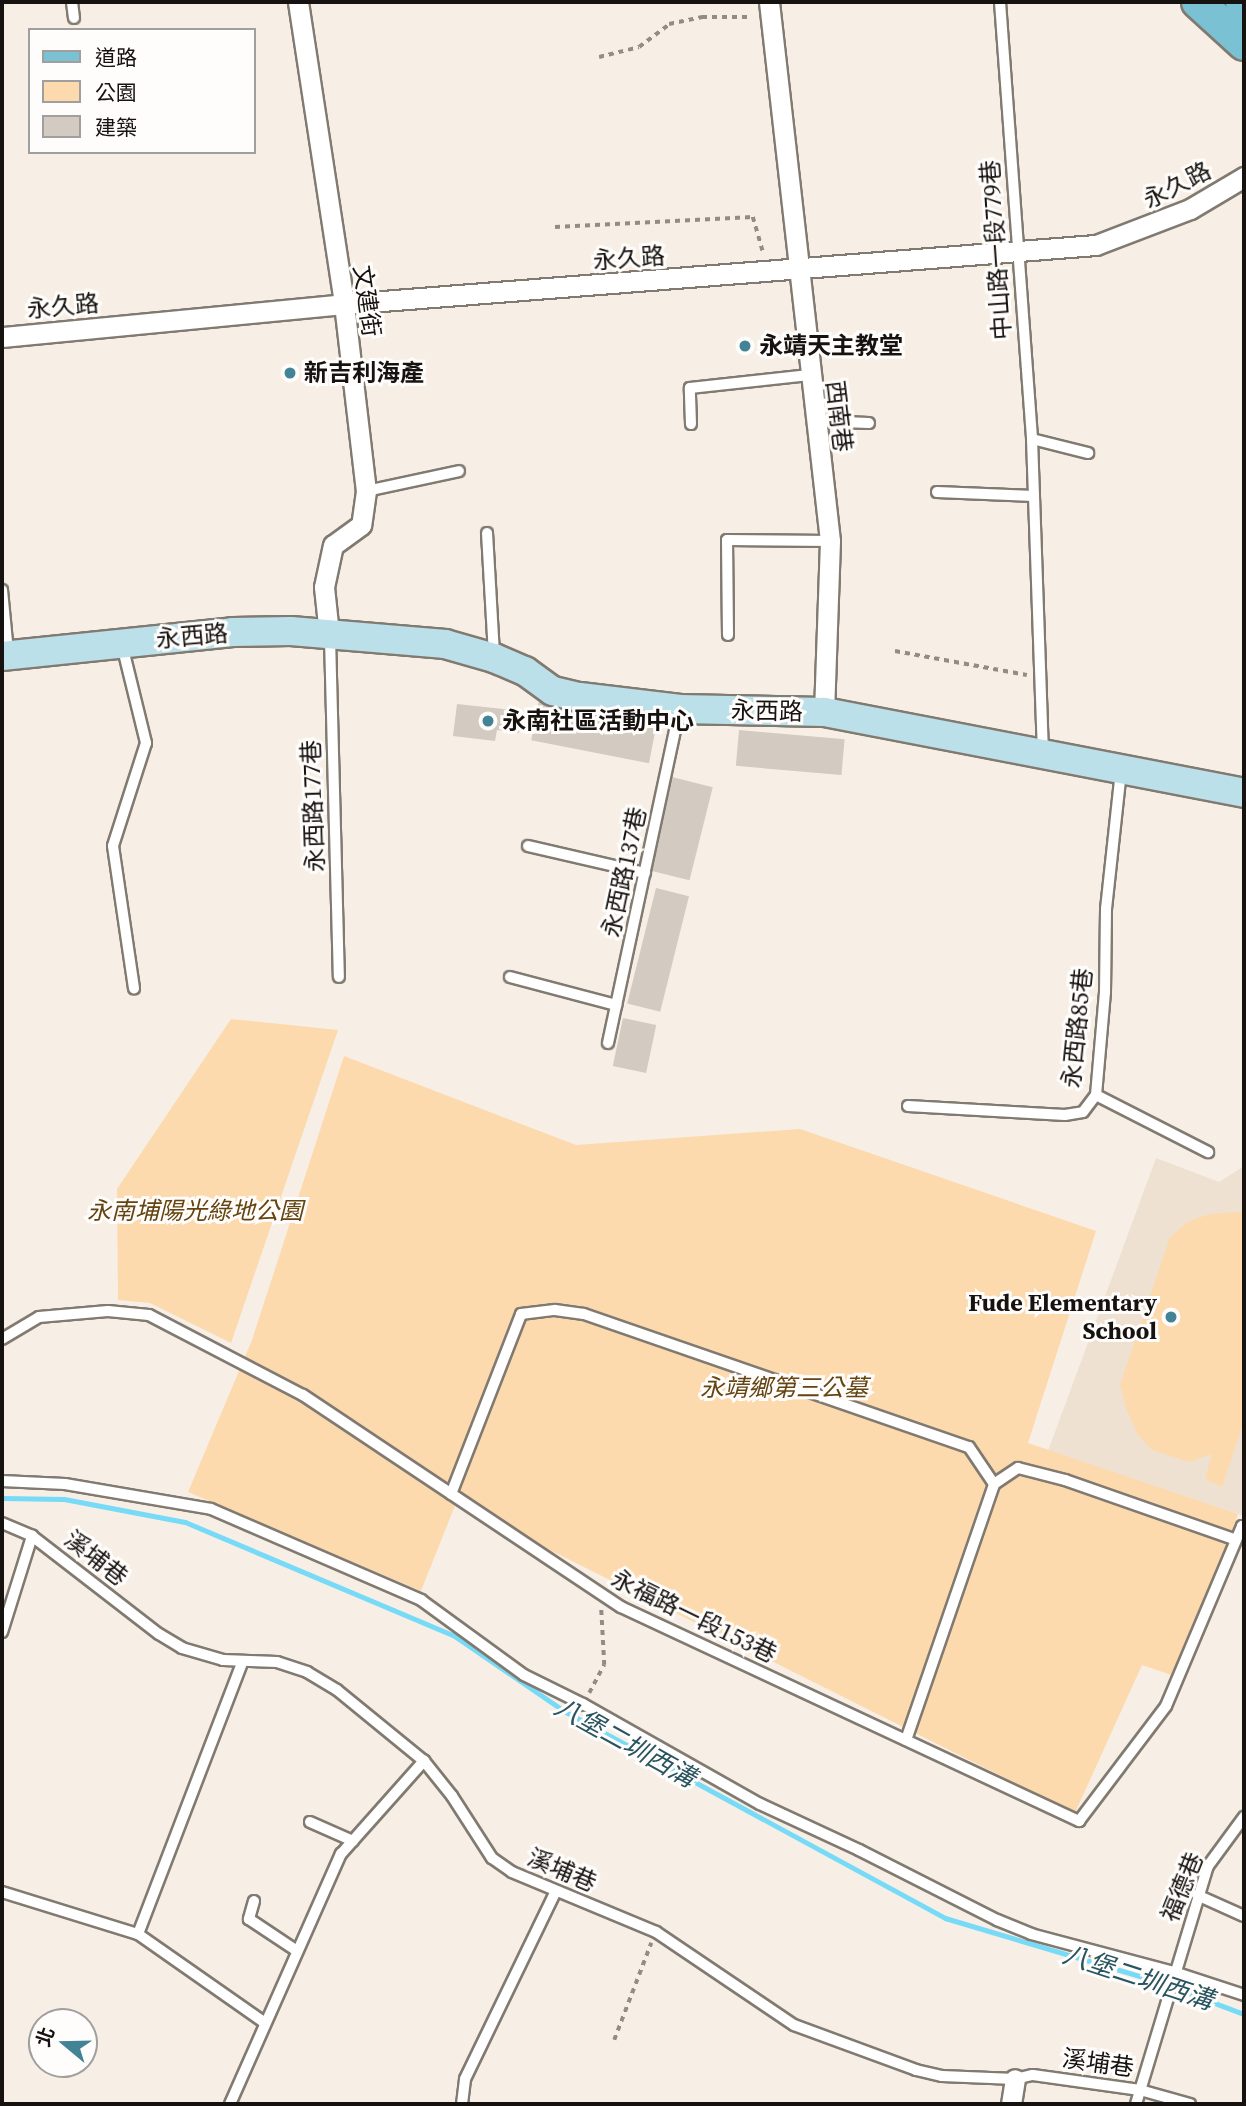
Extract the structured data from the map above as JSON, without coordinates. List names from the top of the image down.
{
  "streets": {
    "street": [
      "永久路",
      "文建街",
      "西南巷",
      "永西路"
    ],
    "lane": [
      "中山路一段779巷",
      "永西路177巷",
      "永西路137巷",
      "永西路85巷",
      "溪埔巷",
      "永福路一段153巷",
      "福德巷"
    ]
  },
  "crossings": [
    ["永久路", "中山路一段779巷"],
    ["永久路", "文建街"],
    ["永久路", "西南巷"],
    ["中山路一段779巷", "永西路"],
    ["文建街", "永西路"],
    ["文建街", "永西路177巷"],
    ["西南巷", "永西路"],
    ["永西路", "永西路177巷"],
    ["永西路", "永西路137巷"],
    ["永西路", "永西路85巷"],
    ["溪埔巷", "福德巷"]
  ],
  "water": ["八堡二圳西溝"],
  "parks": ["永南埔陽光綠地公園", "永靖鄉第三公墓"],
  "places": [
    "永靖天主教堂",
    "新吉利海產",
    "永南社區活動中心",
    "Fude Elementary School"
  ],
  "legend": ["道路", "公園", "建築"],
  "north": "left"
}
